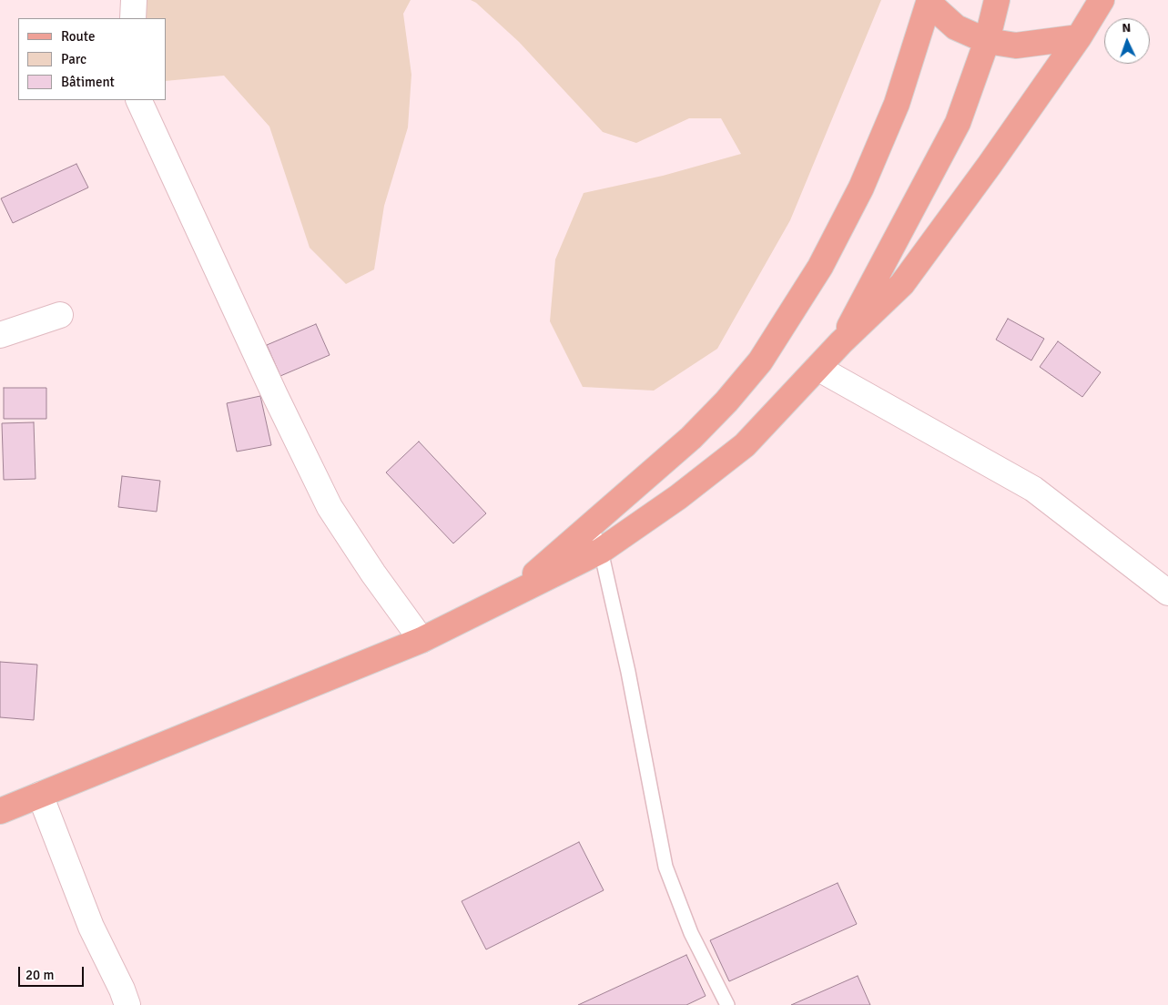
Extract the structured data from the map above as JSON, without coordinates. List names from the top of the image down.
{
  "legend": ["Route", "Parc", "Bâtiment"],
  "scale_bar": "20 m",
  "north": "top"
}
